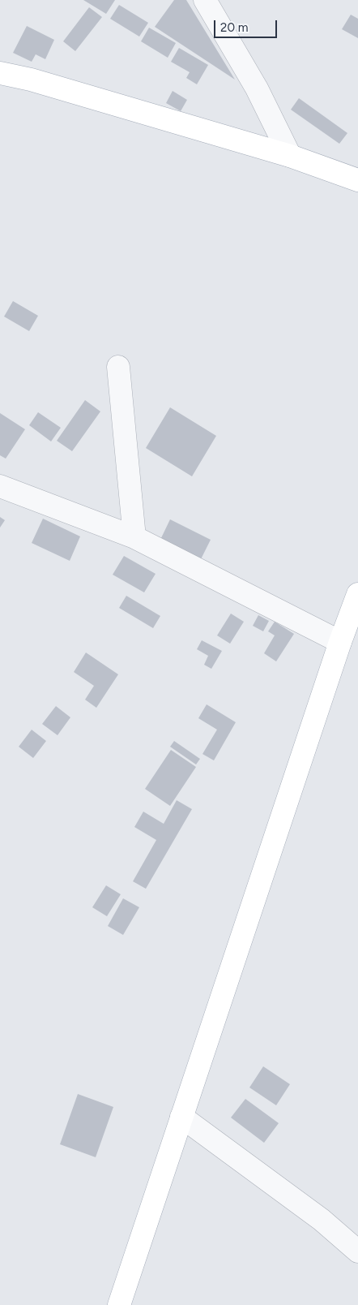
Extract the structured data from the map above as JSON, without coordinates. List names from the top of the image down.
{
  "scale_bar": "20 m"
}
